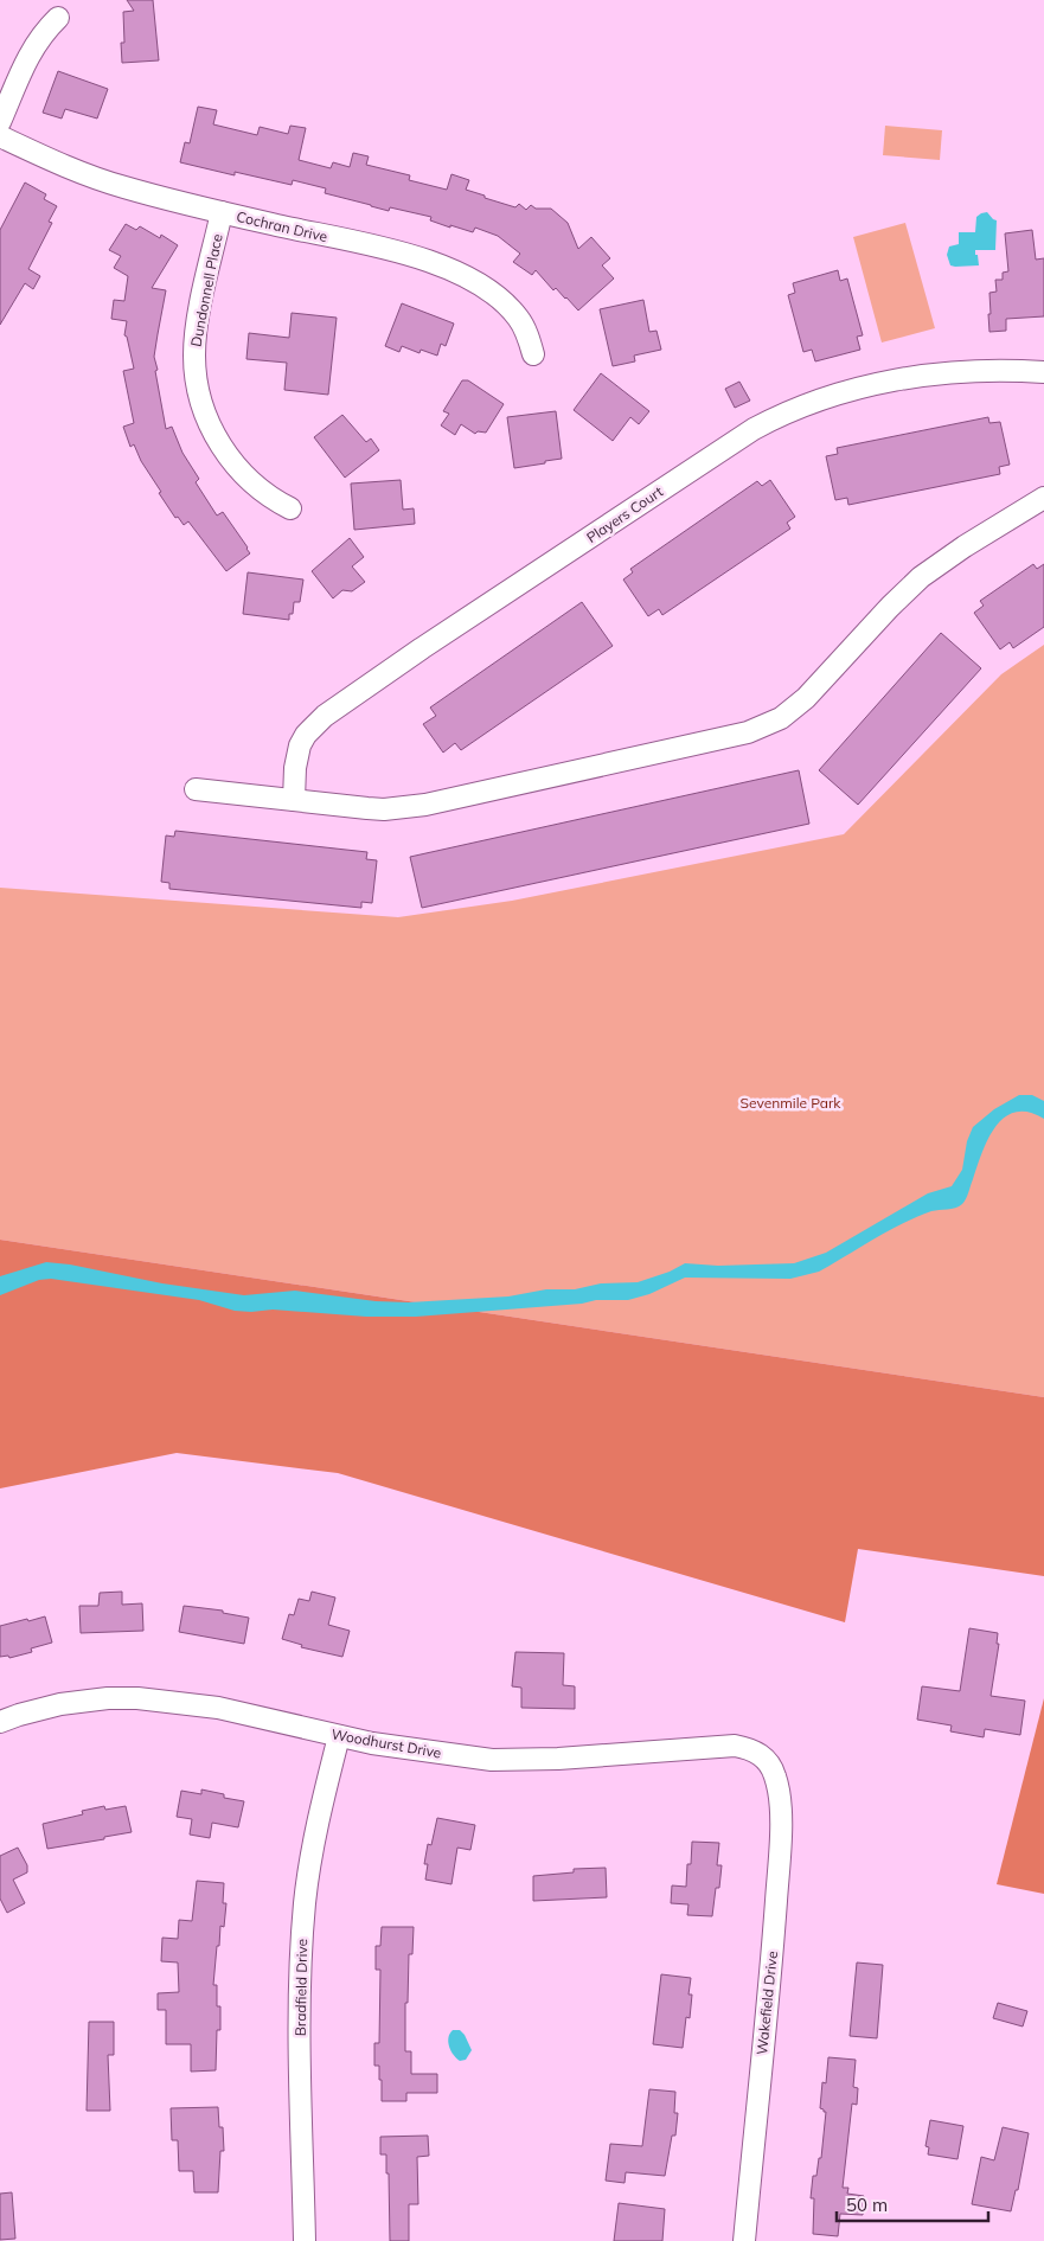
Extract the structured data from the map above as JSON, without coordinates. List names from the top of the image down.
{
  "streets": {
    "street": [
      "Cochran Drive",
      "Dundonnell Place",
      "Players Court",
      "Woodhurst Drive",
      "Bradfield Drive",
      "Wakefield Drive"
    ]
  },
  "crossings": [
    ["Cochran Drive", "Dundonnell Place"],
    ["Woodhurst Drive", "Bradfield Drive"],
    ["Woodhurst Drive", "Wakefield Drive"]
  ],
  "parks": ["Sevenmile Park"],
  "scale_bar": "50 m"
}
